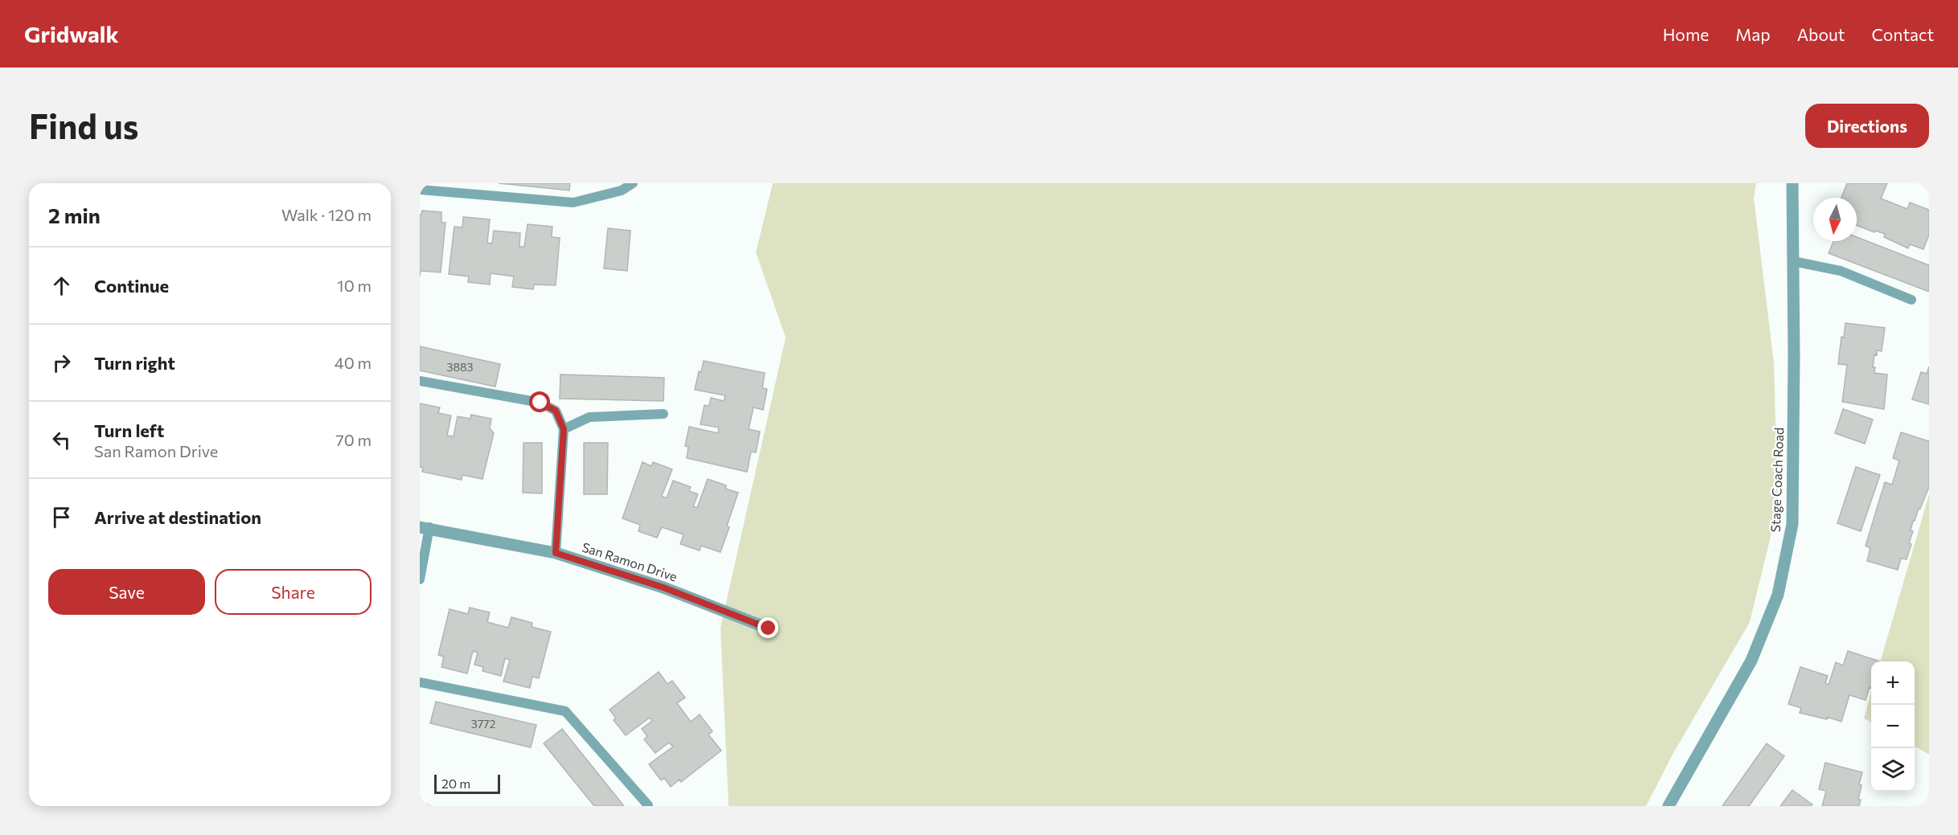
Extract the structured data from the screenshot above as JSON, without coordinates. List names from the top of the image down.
{
  "streets": {
    "street": ["Stage Coach Road", "San Ramon Drive"]
  },
  "house_numbers": ["3883", "3772"],
  "scale_bar": "20 m",
  "north": "bottom",
  "page": {
    "header": "Gridwalk",
    "nav": [
      "Home",
      "Map",
      "About",
      "Contact"
    ],
    "buttons": [
      "Directions",
      ["Save", "Share"]
    ],
    "title": "Find us",
    "heading": ["2 min", "Walk · 120 m"],
    "list": [
      ["Continue", "10 m"],
      ["Turn right", "40 m"],
      ["Turn left", "San Ramon Drive", "70 m"],
      "Arrive at destination"
    ],
    "map_buttons": ["+", "−"],
    "scale": "20 m"
  }
}
